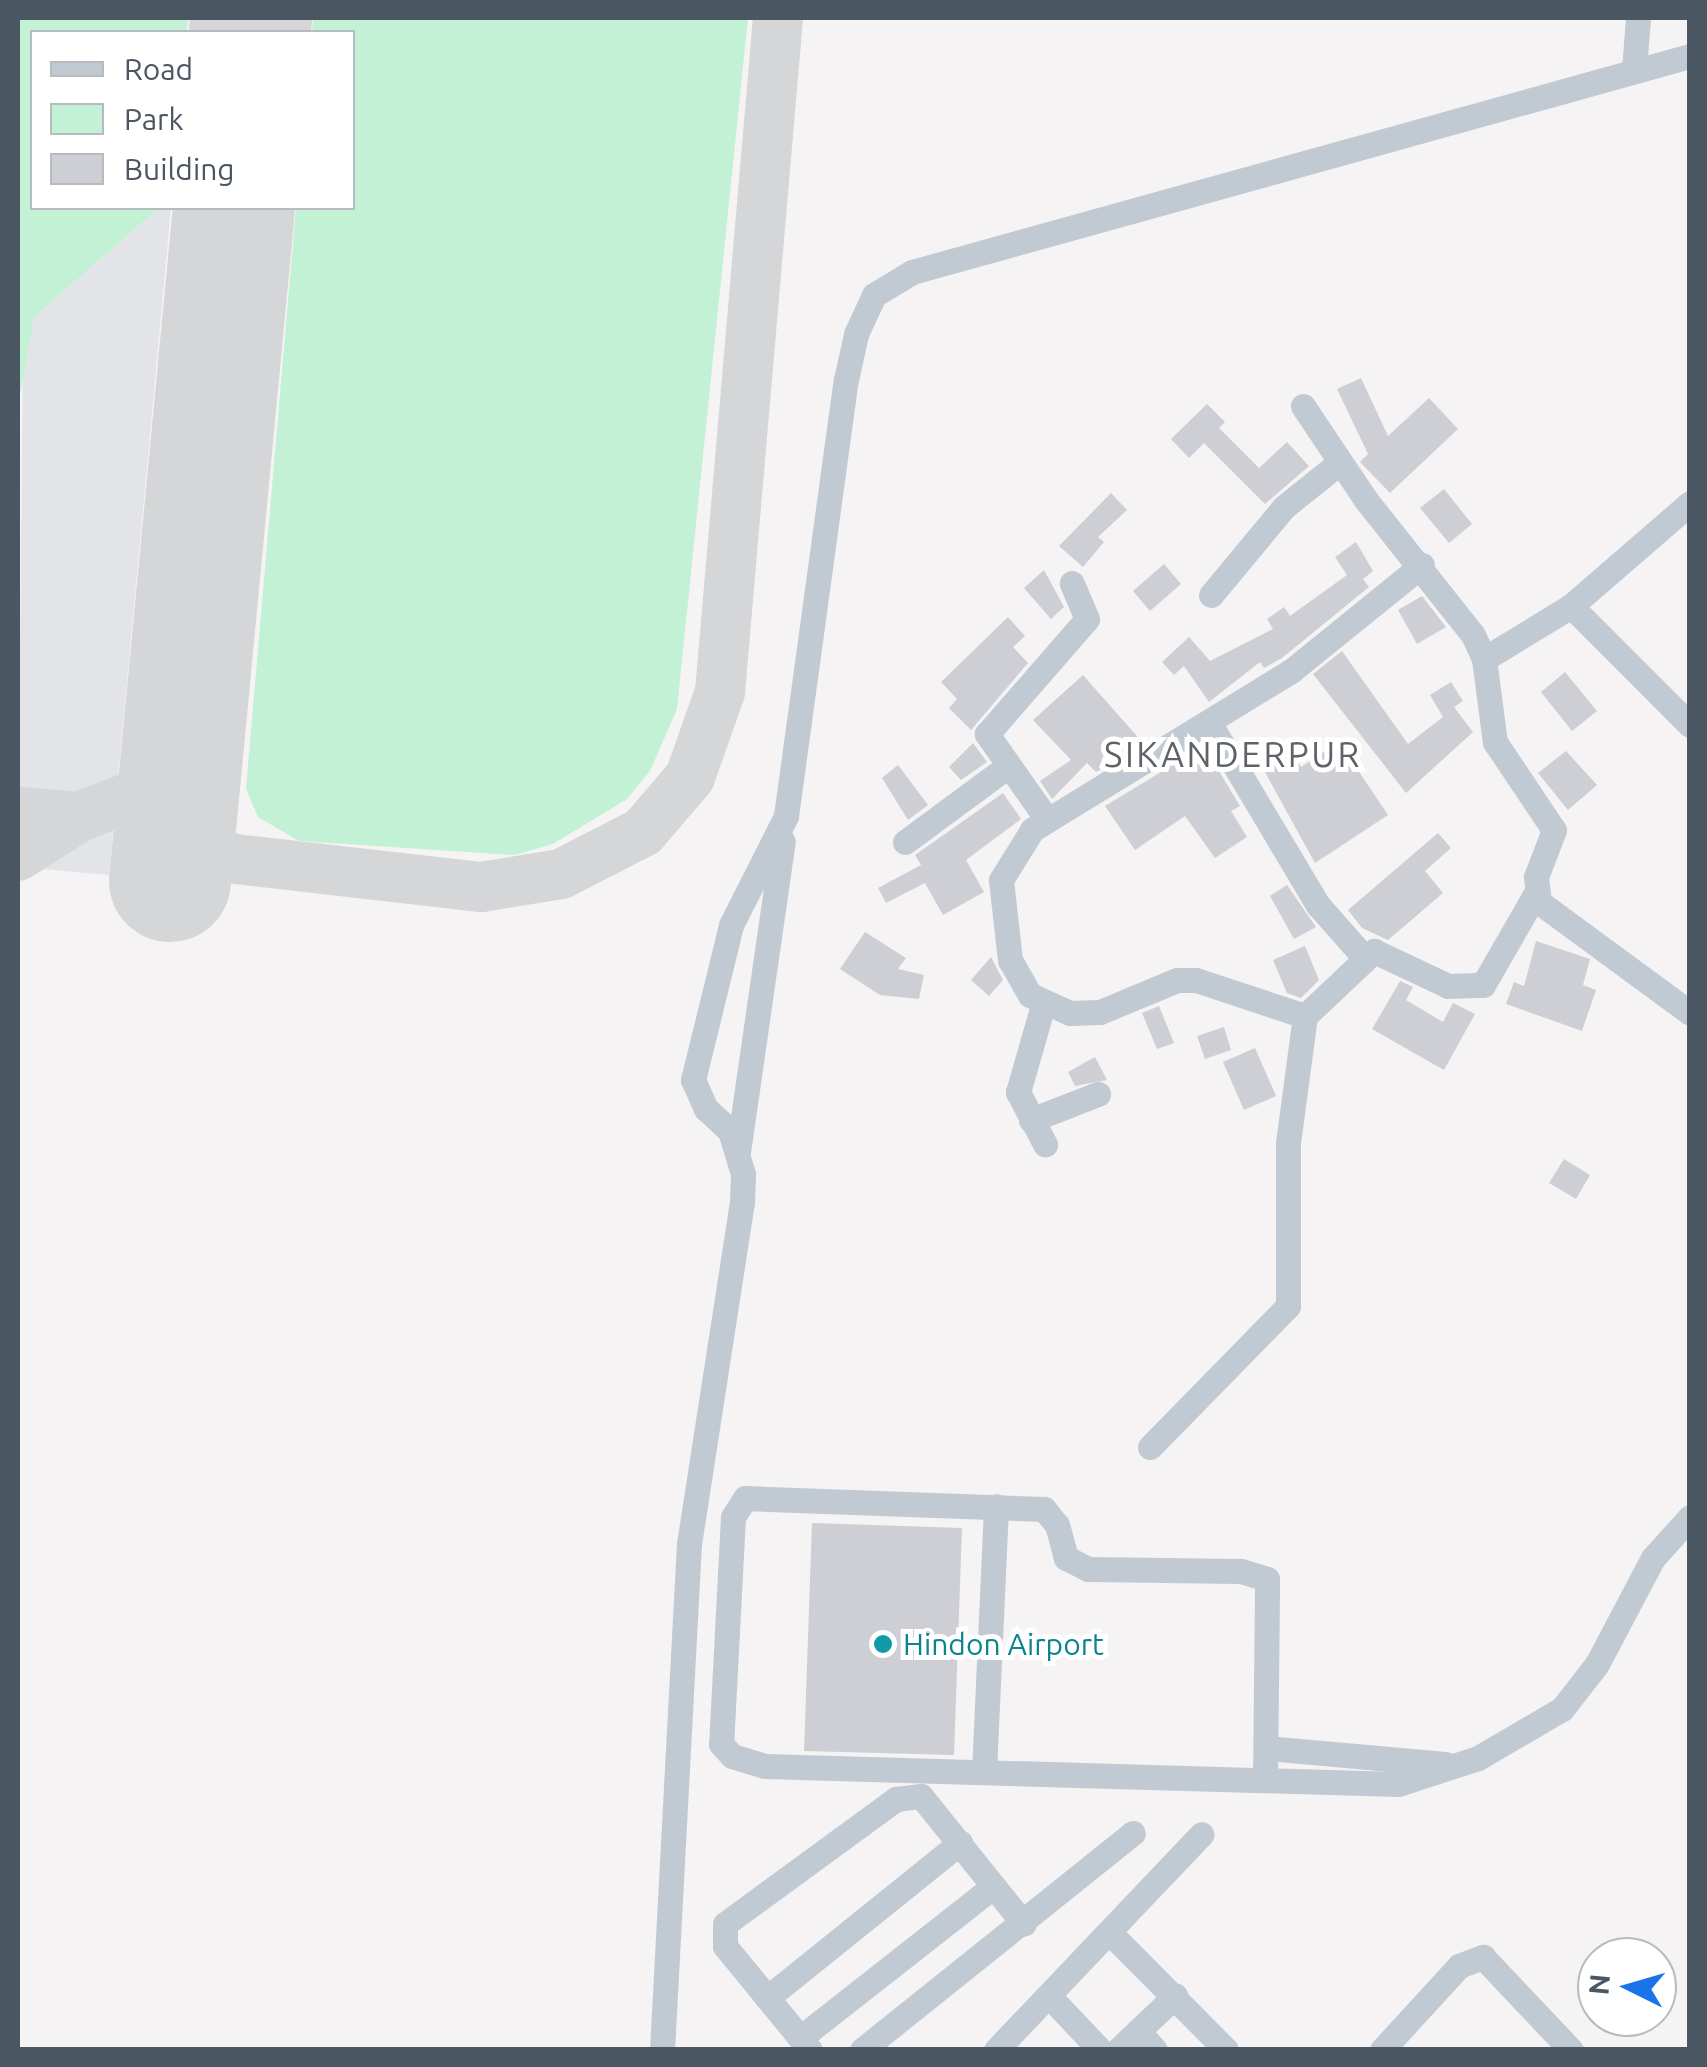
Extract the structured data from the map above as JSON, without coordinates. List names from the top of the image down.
{
  "districts": ["SIKANDERPUR"],
  "places": ["Hindon Airport"],
  "legend": ["Road", "Park", "Building"],
  "north": "left"
}
